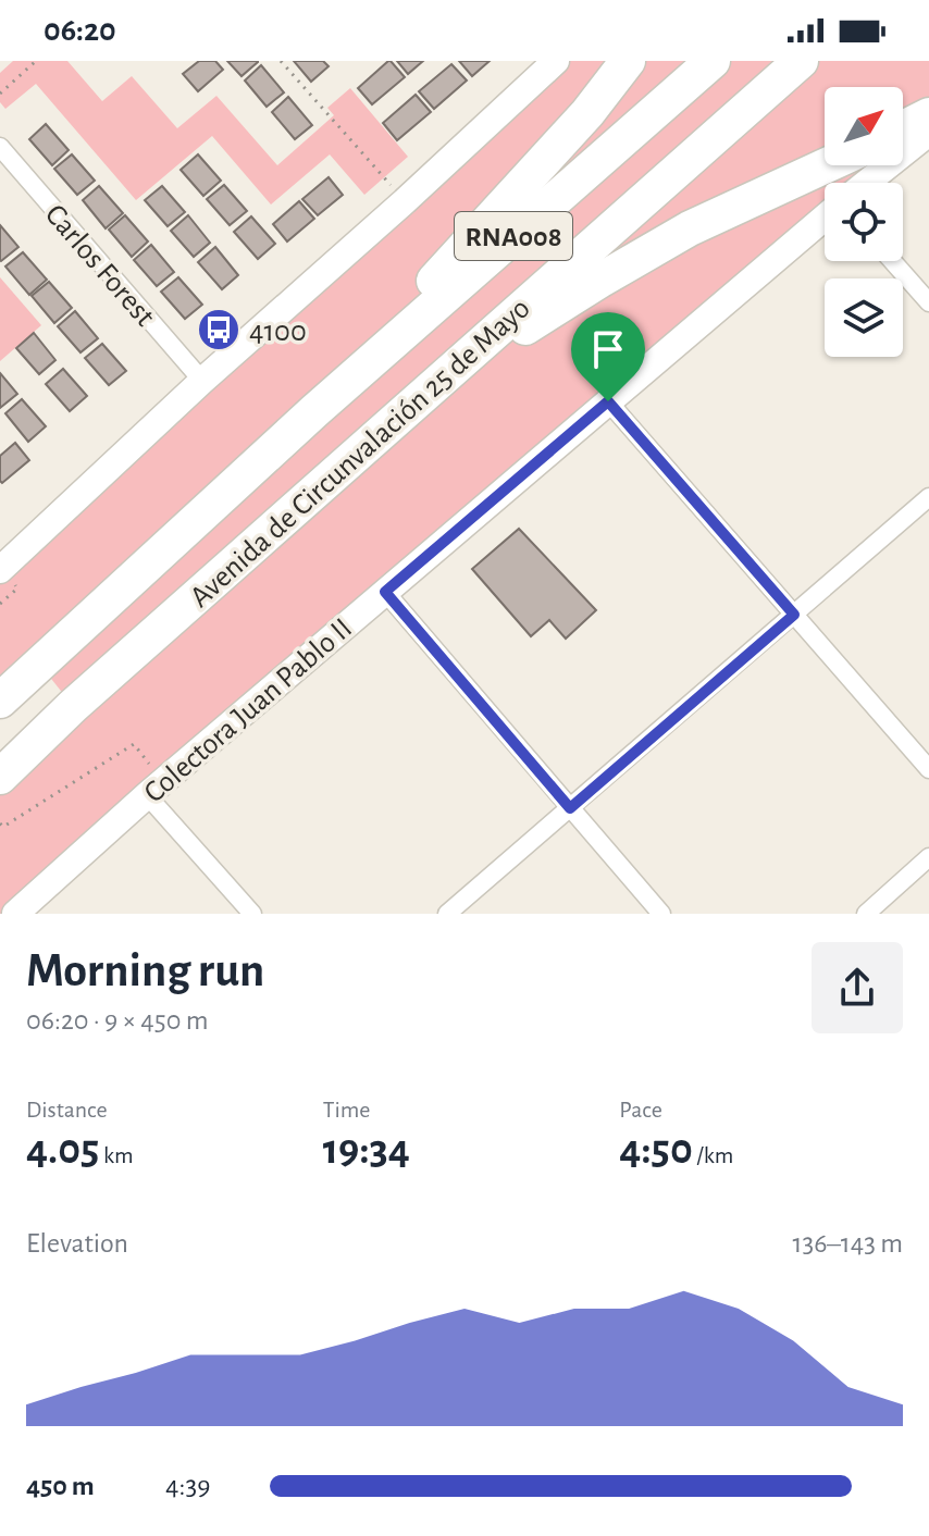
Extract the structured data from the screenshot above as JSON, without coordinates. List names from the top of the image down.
{
  "streets": {
    "highway": ["RNA008", "Avenida de Circunvalación 25 de Mayo"],
    "main road": ["Colectora Juan Pablo II"],
    "street": ["Carlos Forest"]
  },
  "places": {
    "bus stop": ["4100"]
  },
  "north": "top right",
  "page": {
    "status": "06:20",
    "heading": ["Morning run", "06:20 · 9 × 450 m"],
    "stats": [
      ["Distance", "4.05 km"],
      ["Time", "19:34"],
      ["Pace", "4:50 /km"]
    ],
    "chart": ["Elevation", "136–143 m"],
    "list": [
      {
        "name": "450 m",
        "note": "4:39"
      }
    ]
  }
}
